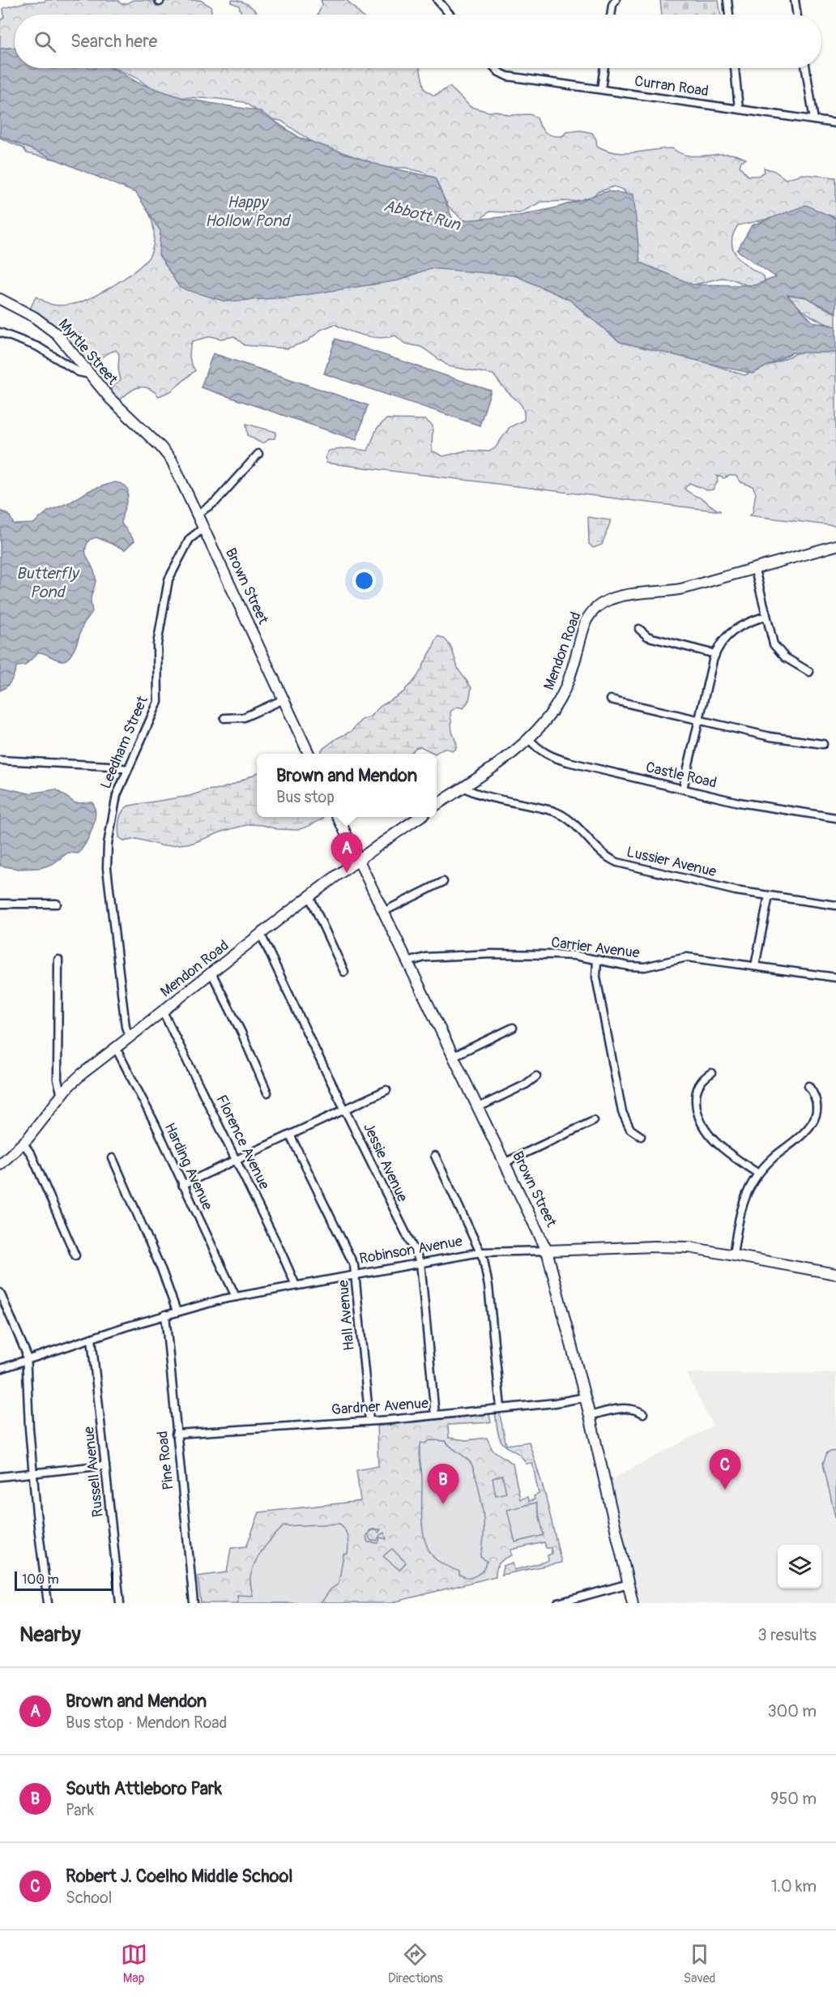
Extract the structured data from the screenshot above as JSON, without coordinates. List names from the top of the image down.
{
  "streets": {
    "street": [
      "Curran Road",
      "Myrtle Street",
      "Brown Street",
      "Mendon Road",
      "Leedham Street",
      "Castle Road",
      "Lussier Avenue",
      "Carrier Avenue",
      "Florence Avenue",
      "Jessie Avenue",
      "Harding Avenue",
      "Robinson Avenue",
      "Hall Avenue",
      "Gardner Avenue",
      "Pine Road",
      "Russell Avenue"
    ]
  },
  "crossings": [
    ["Myrtle Street", "Brown Street"],
    ["Brown Street", "Mendon Road"],
    ["Brown Street", "Leedham Street"],
    ["Brown Street", "Carrier Avenue"],
    ["Brown Street", "Robinson Avenue"],
    ["Brown Street", "Gardner Avenue"],
    ["Mendon Road", "Leedham Street"],
    ["Mendon Road", "Castle Road"],
    ["Mendon Road", "Lussier Avenue"],
    ["Mendon Road", "Florence Avenue"],
    ["Mendon Road", "Jessie Avenue"],
    ["Mendon Road", "Harding Avenue"],
    ["Florence Avenue", "Robinson Avenue"],
    ["Jessie Avenue", "Robinson Avenue"],
    ["Jessie Avenue", "Gardner Avenue"],
    ["Harding Avenue", "Robinson Avenue"],
    ["Robinson Avenue", "Hall Avenue"],
    ["Robinson Avenue", "Pine Road"],
    ["Robinson Avenue", "Russell Avenue"],
    ["Hall Avenue", "Gardner Avenue"],
    ["Gardner Avenue", "Pine Road"]
  ],
  "water": ["Happy Hollow Pond", "Abbott Run", "Butterfly Pond"],
  "scale_bar": "100 m",
  "page": {
    "search": "Search here",
    "popup": ["Brown and Mendon", "Bus stop"],
    "pins": ["A", "C", "B"],
    "scale": "100 m",
    "heading": ["Nearby", "3 results"],
    "list": [
      {
        "mark": "A",
        "name": "Brown and Mendon",
        "note": "Bus stop · Mendon Road",
        "value": "300 m"
      },
      {
        "mark": "B",
        "name": "South Attleboro Park",
        "note": "Park",
        "value": "950 m"
      },
      {
        "mark": "C",
        "name": "Robert J. Coelho Middle School",
        "note": "School",
        "value": "1.0 km"
      }
    ],
    "nav": ["Map", "Directions", "Saved"]
  }
}
